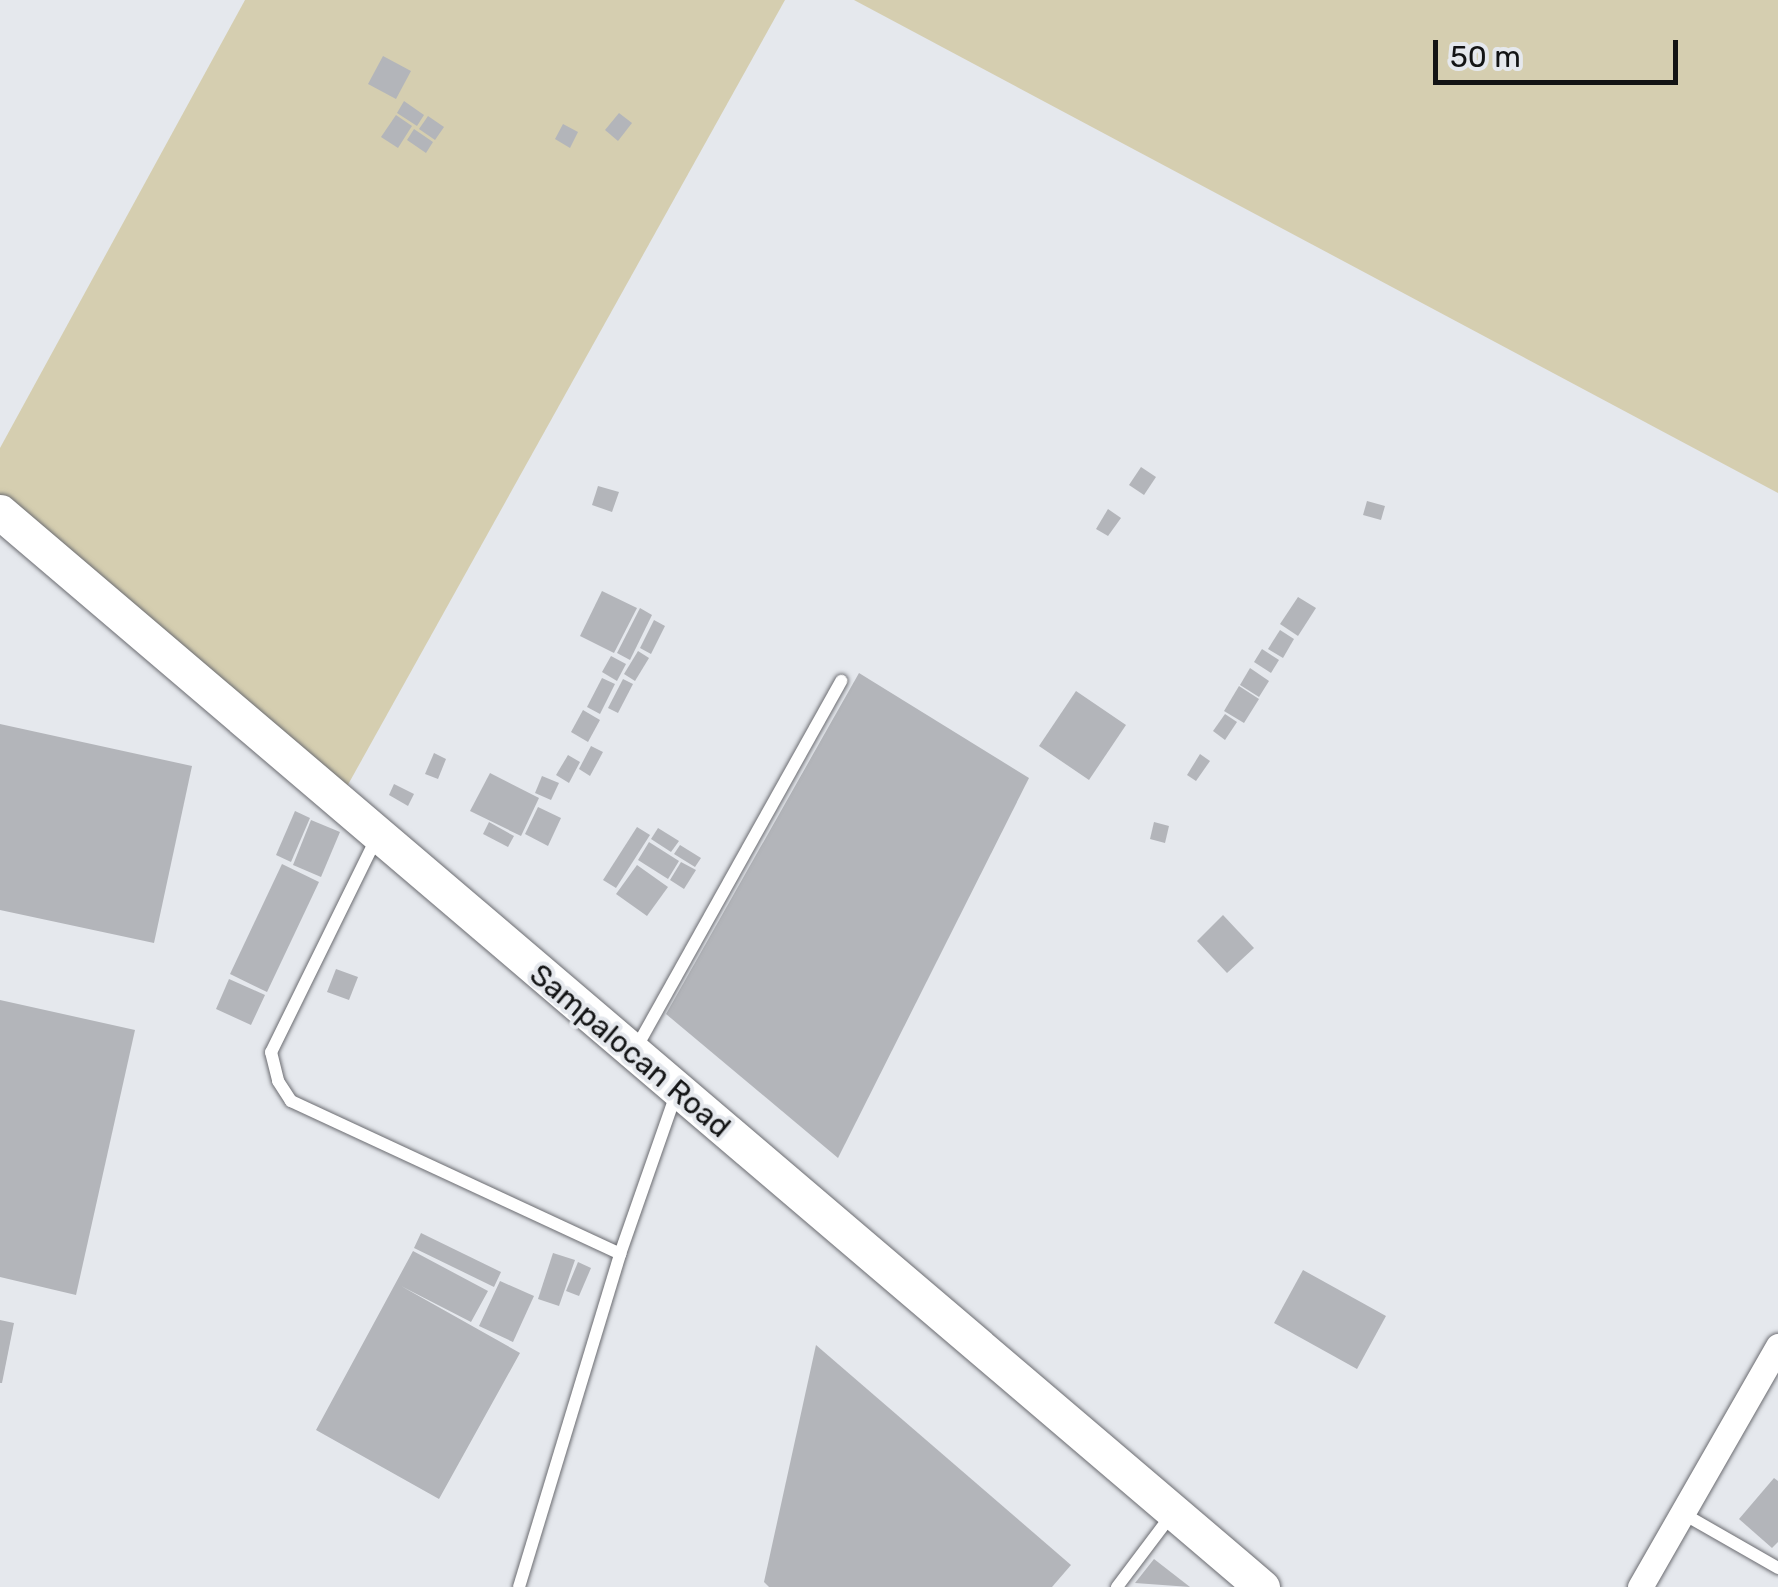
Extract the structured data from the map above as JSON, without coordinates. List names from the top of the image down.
{
  "streets": {
    "main road": ["Sampalocan Road"]
  },
  "scale_bar": "50 m"
}
